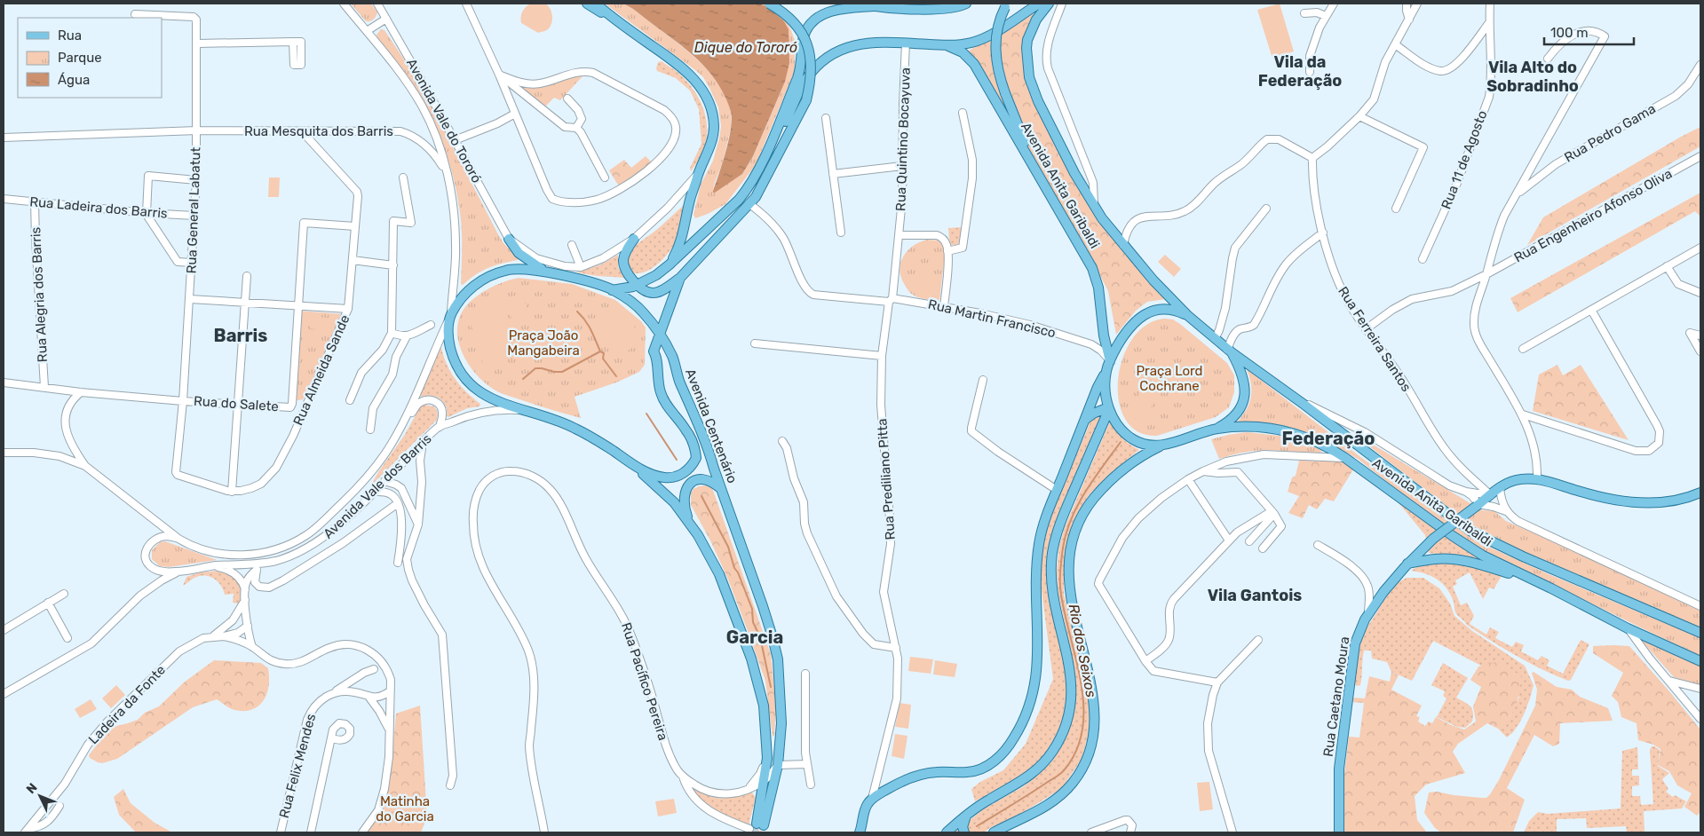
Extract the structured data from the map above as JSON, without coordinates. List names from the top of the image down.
{
  "streets": {
    "main road": ["Avenida Anita Garibaldi", "Avenida Centenário", "Rua Caetano Moura"],
    "street": [
      "Avenida Vale do Tororó",
      "Rua Mesquita dos Barris",
      "Rua Pedro Gama",
      "Rua Quintino Bocayuva",
      "Rua 11 de Agosto",
      "Rua Ladeira dos Barris",
      "Rua General Labatut",
      "Rua Engenheiro Afonso Oliva",
      "Rua Alegria dos Barris",
      "Rua Martin Francisco",
      "Rua Ferreira Santos",
      "Rua Almeida Sande",
      "Rua do Salete",
      "Rua Prediliano Pitta",
      "Avenida Vale dos Barris",
      "Rua Pacífico Pereira",
      "Ladeira da Fonte",
      "Rua Felix Mendes"
    ]
  },
  "crossings": [
    ["Avenida Vale do Tororó", "Rua Mesquita dos Barris"],
    ["Avenida Vale do Tororó", "Avenida Vale dos Barris"],
    ["Rua Mesquita dos Barris", "Rua General Labatut"],
    ["Rua Mesquita dos Barris", "Rua Almeida Sande"],
    ["Rua Quintino Bocayuva", "Rua Prediliano Pitta"],
    ["Avenida Anita Garibaldi", "Rua Martin Francisco"],
    ["Avenida Anita Garibaldi", "Rua Ferreira Santos"],
    ["Avenida Anita Garibaldi", "Rua Caetano Moura"],
    ["Rua Ladeira dos Barris", "Rua General Labatut"],
    ["Rua Ladeira dos Barris", "Rua Alegria dos Barris"],
    ["Rua General Labatut", "Rua Almeida Sande"],
    ["Rua General Labatut", "Rua do Salete"],
    ["Rua Engenheiro Afonso Oliva", "Rua Ferreira Santos"],
    ["Rua Martin Francisco", "Rua Prediliano Pitta"],
    ["Rua Ferreira Santos", "Rua Caetano Moura"],
    ["Avenida Centenário", "Rua Pacífico Pereira"]
  ],
  "districts": [
    "Vila da Federação",
    "Vila Alto do Sobradinho",
    "Barris",
    "Federação",
    "Vila Gantois",
    "Garcia"
  ],
  "water": ["Dique do Tororó", "Rio dos Seixos"],
  "parks": ["Praça João Mangabeira", "Praça Lord Cochrane", "Matinha do Garcia"],
  "legend": ["Rua", "Parque", "Água"],
  "scale_bar": "100 m",
  "north": "top left"
}
